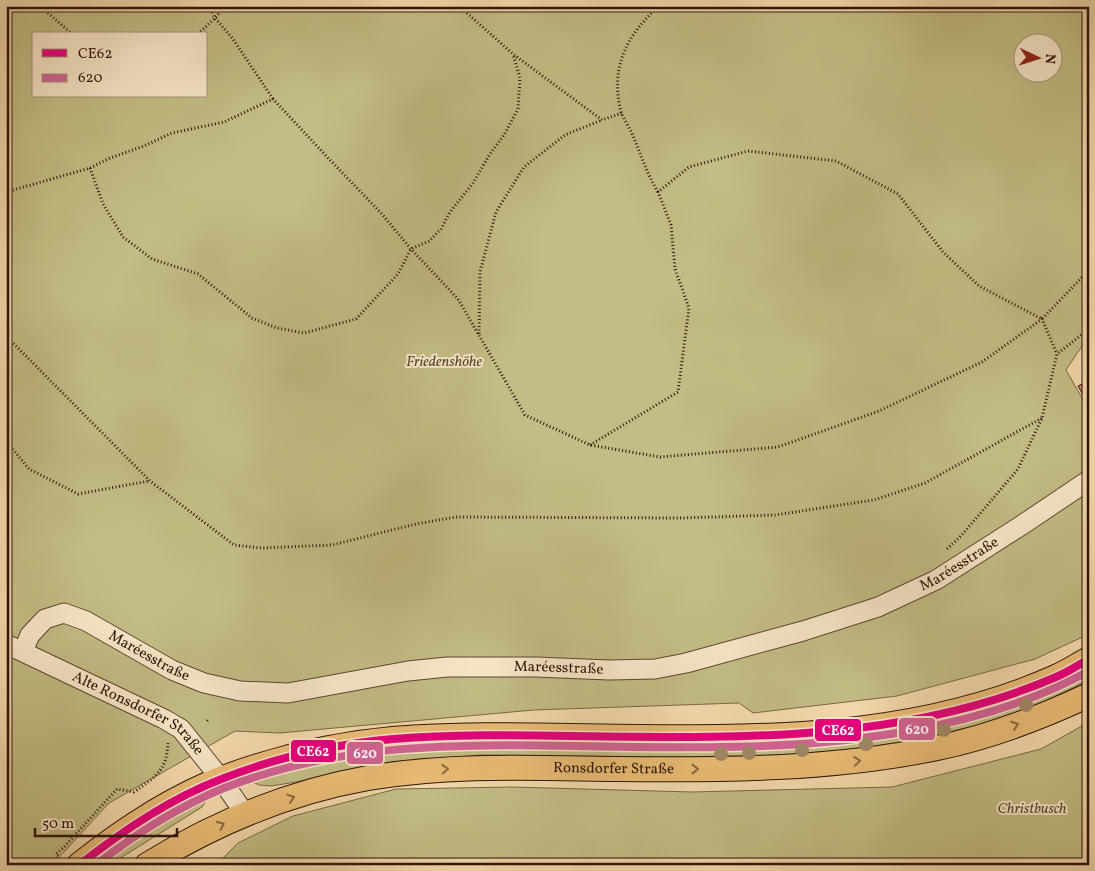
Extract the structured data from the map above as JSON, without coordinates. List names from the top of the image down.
{
  "streets": {
    "main road": ["Ronsdorfer Straße"],
    "street": ["Maréesstraße", "Alte Ronsdorfer Straße"]
  },
  "crossings": [
    ["Maréesstraße", "Alte Ronsdorfer Straße"],
    ["Alte Ronsdorfer Straße", "Ronsdorfer Straße"]
  ],
  "parks": ["Friedenshöhe", "Christbusch"],
  "lines": ["transit line CE62", "transit line 620"],
  "legend": ["CE62", "620"],
  "scale_bar": "50 m",
  "north": "right"
}
